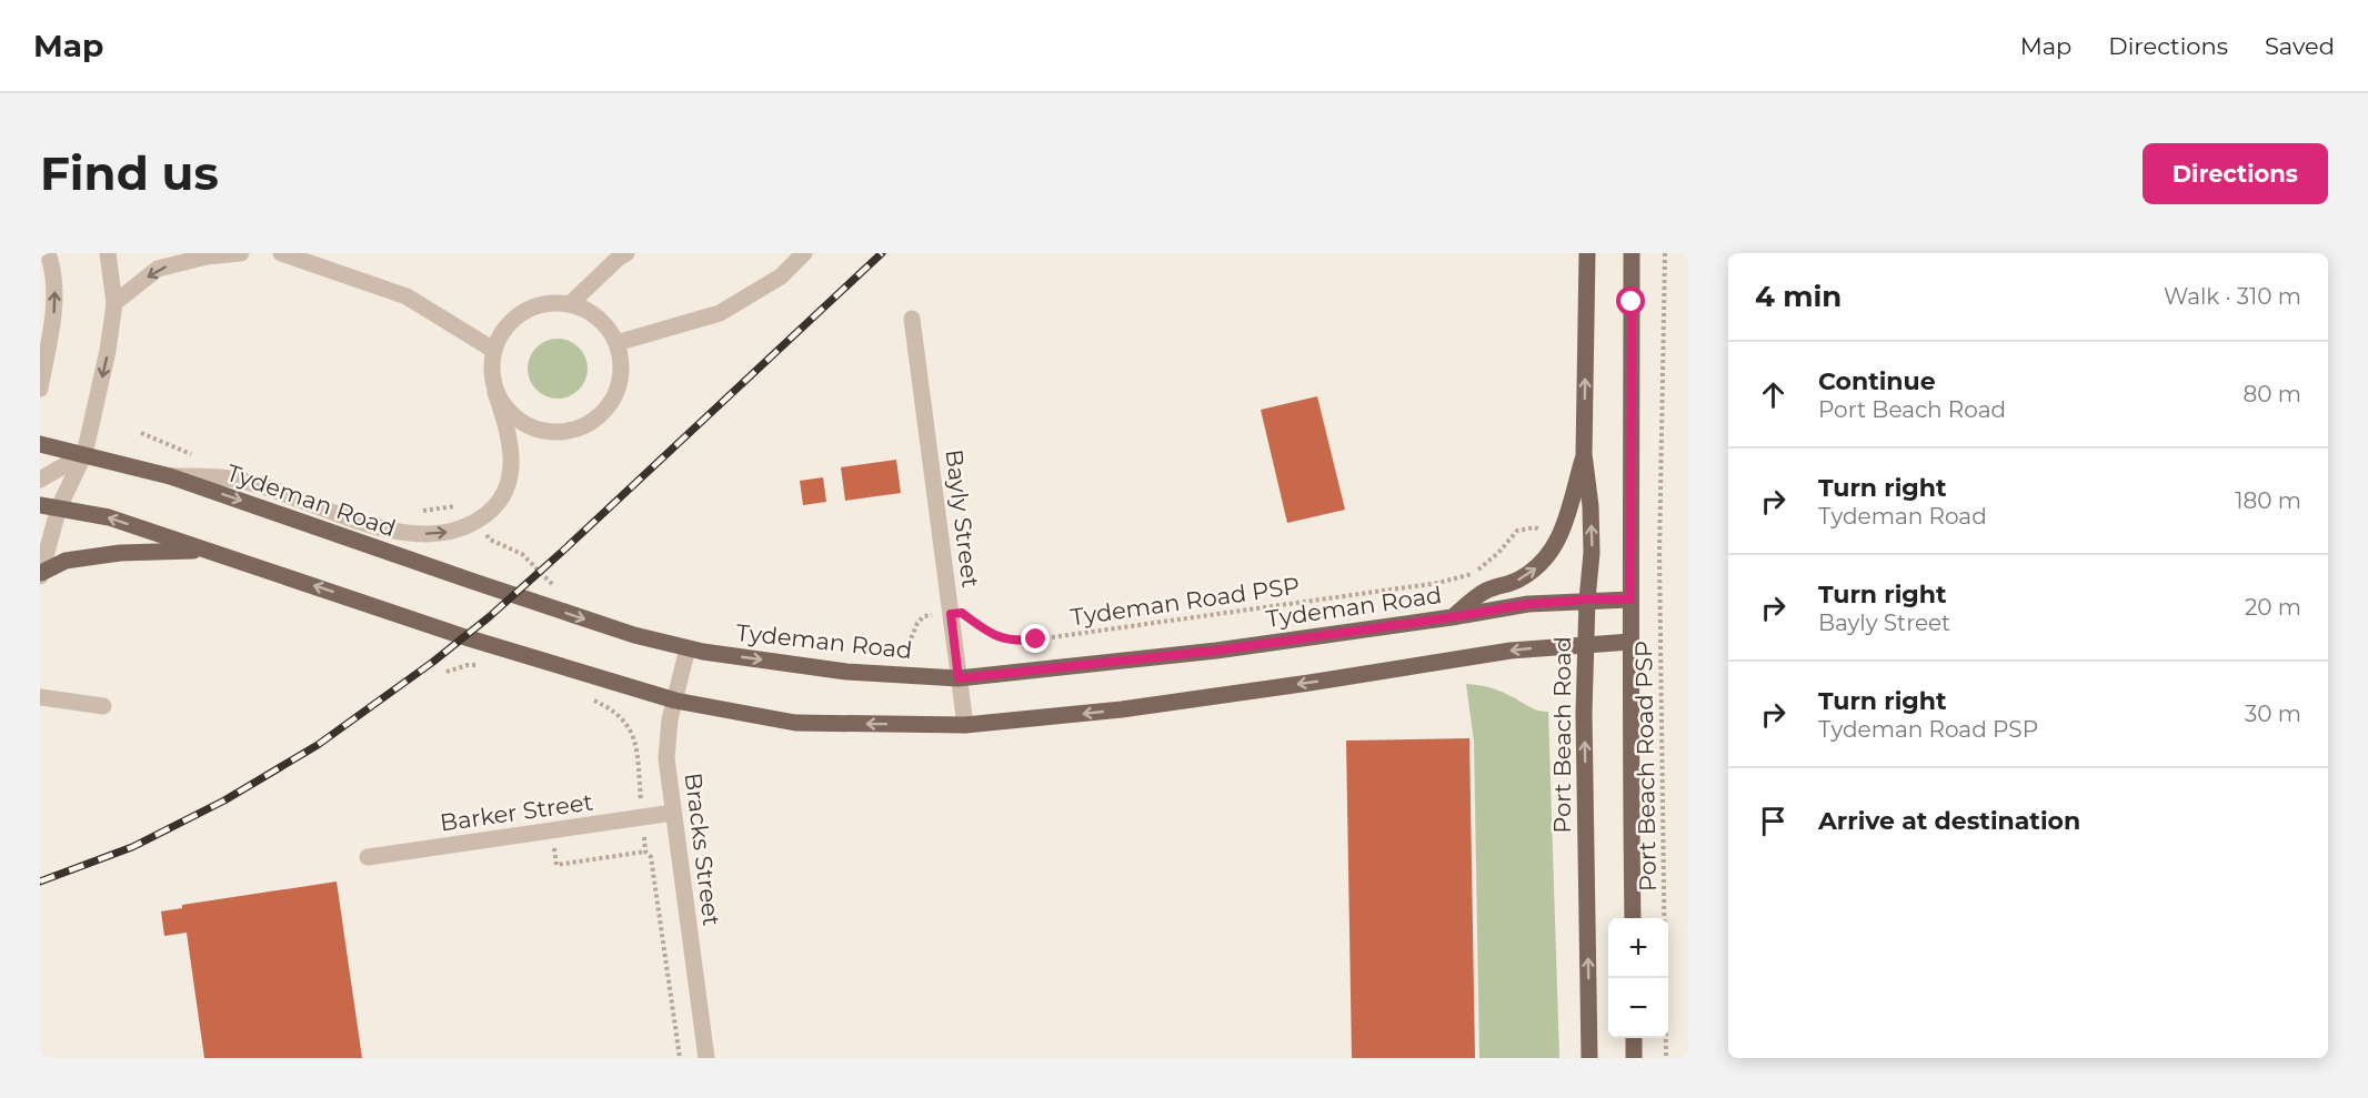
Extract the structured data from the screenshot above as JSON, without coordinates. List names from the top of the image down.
{
  "streets": {
    "main road": ["Tydeman Road", "Port Beach Road"],
    "street": ["Bayly Street", "Barker Street", "Bracks Street"],
    "path": ["Tydeman Road PSP", "Port Beach Road PSP"]
  },
  "crossings": [
    ["Tydeman Road", "Bayly Street"],
    ["Tydeman Road", "Port Beach Road"],
    ["Tydeman Road", "Bracks Street"],
    ["Bayly Street", "Tydeman Road PSP"],
    ["Barker Street", "Bracks Street"]
  ],
  "page": {
    "header": "Map",
    "nav": ["Map", "Directions", "Saved"],
    "buttons": "Directions",
    "title": "Find us",
    "heading": ["4 min", "Walk · 310 m"],
    "list": [
      ["Continue", "Port Beach Road", "80 m"],
      ["Turn right", "Tydeman Road", "180 m"],
      ["Turn right", "Bayly Street", "20 m"],
      ["Turn right", "Tydeman Road PSP", "30 m"],
      "Arrive at destination"
    ],
    "map_buttons": ["+", "−"]
  }
}
